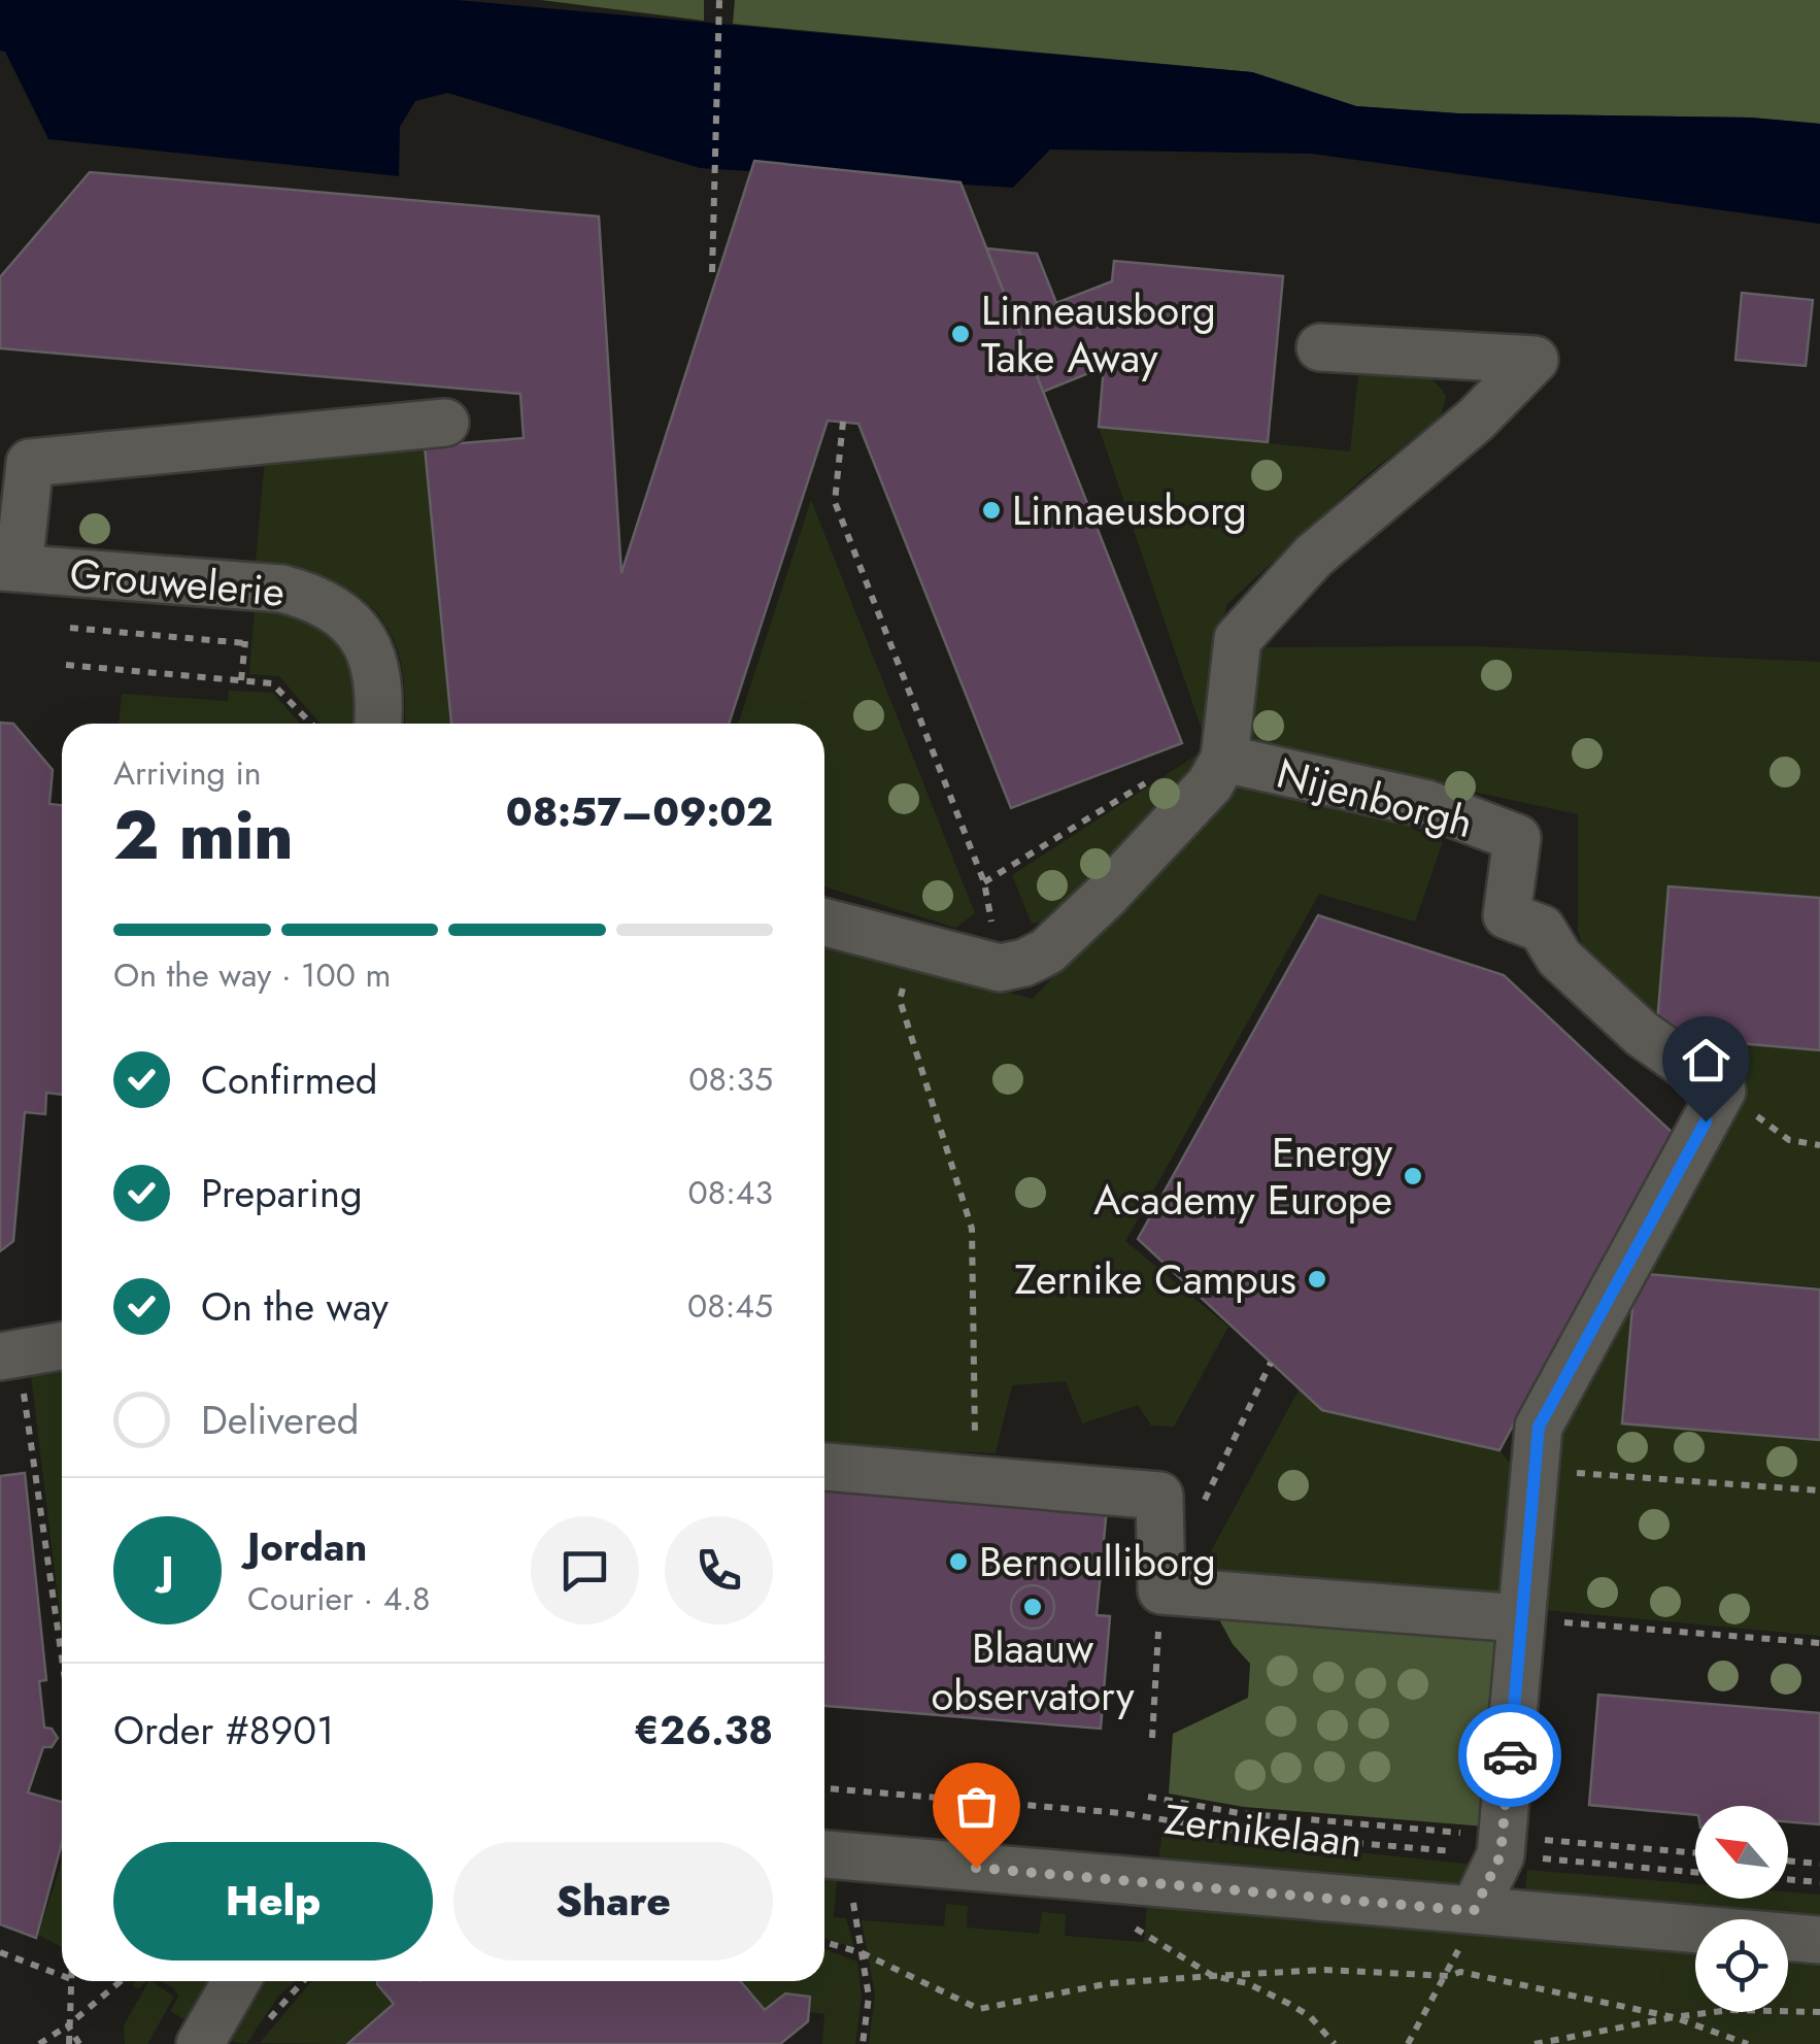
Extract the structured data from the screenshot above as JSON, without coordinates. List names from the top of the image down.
{
  "streets": {
    "street": ["Grouwelerie", "Nijenborgh", "Zernikelaan"]
  },
  "places": [
    "Linneausborg Take Away",
    "Linnaeusborg",
    "Energy Academy Europe",
    "Zernike Campus",
    "Bernoulliborg",
    "Blaauw observatory"
  ],
  "north": "top left",
  "page": {
    "heading": ["2 min", "Arriving in", "08:57–09:02"],
    "panel": [
      "Jordan",
      "Courier · 4.8",
      "Order #8901",
      "€26.38"
    ],
    "bar": "On the way · 100 m",
    "list": [
      ["Confirmed", "08:35"],
      ["Preparing", "08:43"],
      ["On the way", "08:45"],
      "Delivered"
    ],
    "round": "J",
    "buttons": ["Help", "Share"]
  }
}
